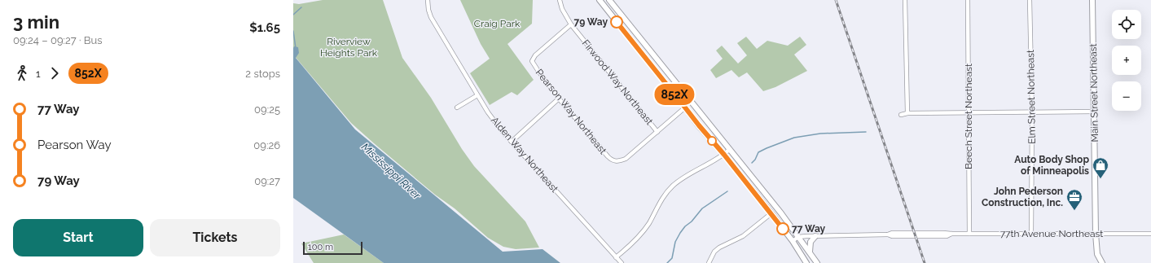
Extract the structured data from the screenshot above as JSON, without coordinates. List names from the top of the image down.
{
  "streets": {
    "main road": ["Main Street Northeast"],
    "street": [
      "Firwood Way Northeast",
      "Elm Street Northeast",
      "Pearson Way Northeast",
      "Beech Street Northeast",
      "Alden Way Northeast",
      "77th Avenue Northeast"
    ]
  },
  "crossings": [
    ["Firwood Way Northeast", "Pearson Way Northeast"],
    ["Main Street Northeast", "77th Avenue Northeast"],
    ["Elm Street Northeast", "77th Avenue Northeast"],
    ["Beech Street Northeast", "77th Avenue Northeast"]
  ],
  "water": ["Mississippi River"],
  "parks": ["Craig Park", "Riverview Heights Park"],
  "places": {
    "other": ["79 Way", "77 Way"],
    "shop": ["Auto Body Shop of Minneapolis"],
    "office": ["John Pederson Construction, Inc."]
  },
  "lines": ["bus line 852X"],
  "scale_bar": "100 m",
  "page": {
    "heading": ["3 min", "09:24 – 09:27 · Bus", "$1.65"],
    "on_map": "852X",
    "map_buttons": ["+", "−"],
    "legs": ["1", "852X", "2 stops"],
    "list": [
      {
        "name": "77 Way",
        "value": "09:25"
      },
      {
        "name": "Pearson Way",
        "value": "09:26"
      },
      {
        "name": "79 Way",
        "value": "09:27"
      }
    ],
    "buttons": ["Start", "Tickets"],
    "scale": "100 m"
  }
}
